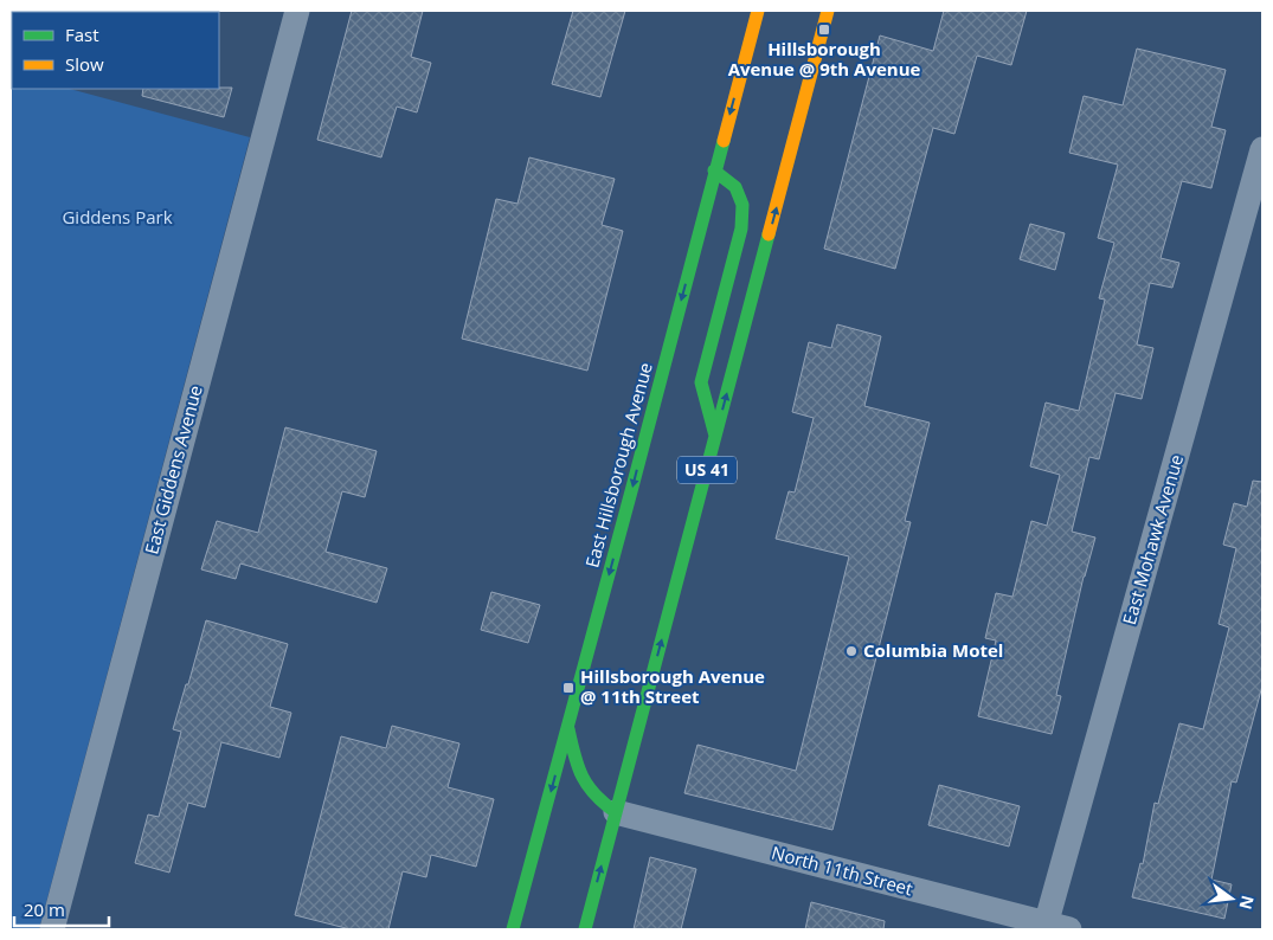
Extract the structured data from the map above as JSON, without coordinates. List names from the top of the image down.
{
  "streets": {
    "main road": ["East Hillsborough Avenue", "US 41"],
    "street": ["East Giddens Avenue", "East Mohawk Avenue", "North 11th Street"]
  },
  "crossings": [
    ["US 41", "North 11th Street"],
    ["East Mohawk Avenue", "North 11th Street"]
  ],
  "parks": ["Giddens Park"],
  "places": {
    "transit": ["Hillsborough Avenue @ 9th Avenue", "Hillsborough Avenue @ 11th Street"],
    "other": ["Columbia Motel"]
  },
  "legend": ["Fast", "Slow"],
  "scale_bar": "20 m",
  "north": "right"
}
